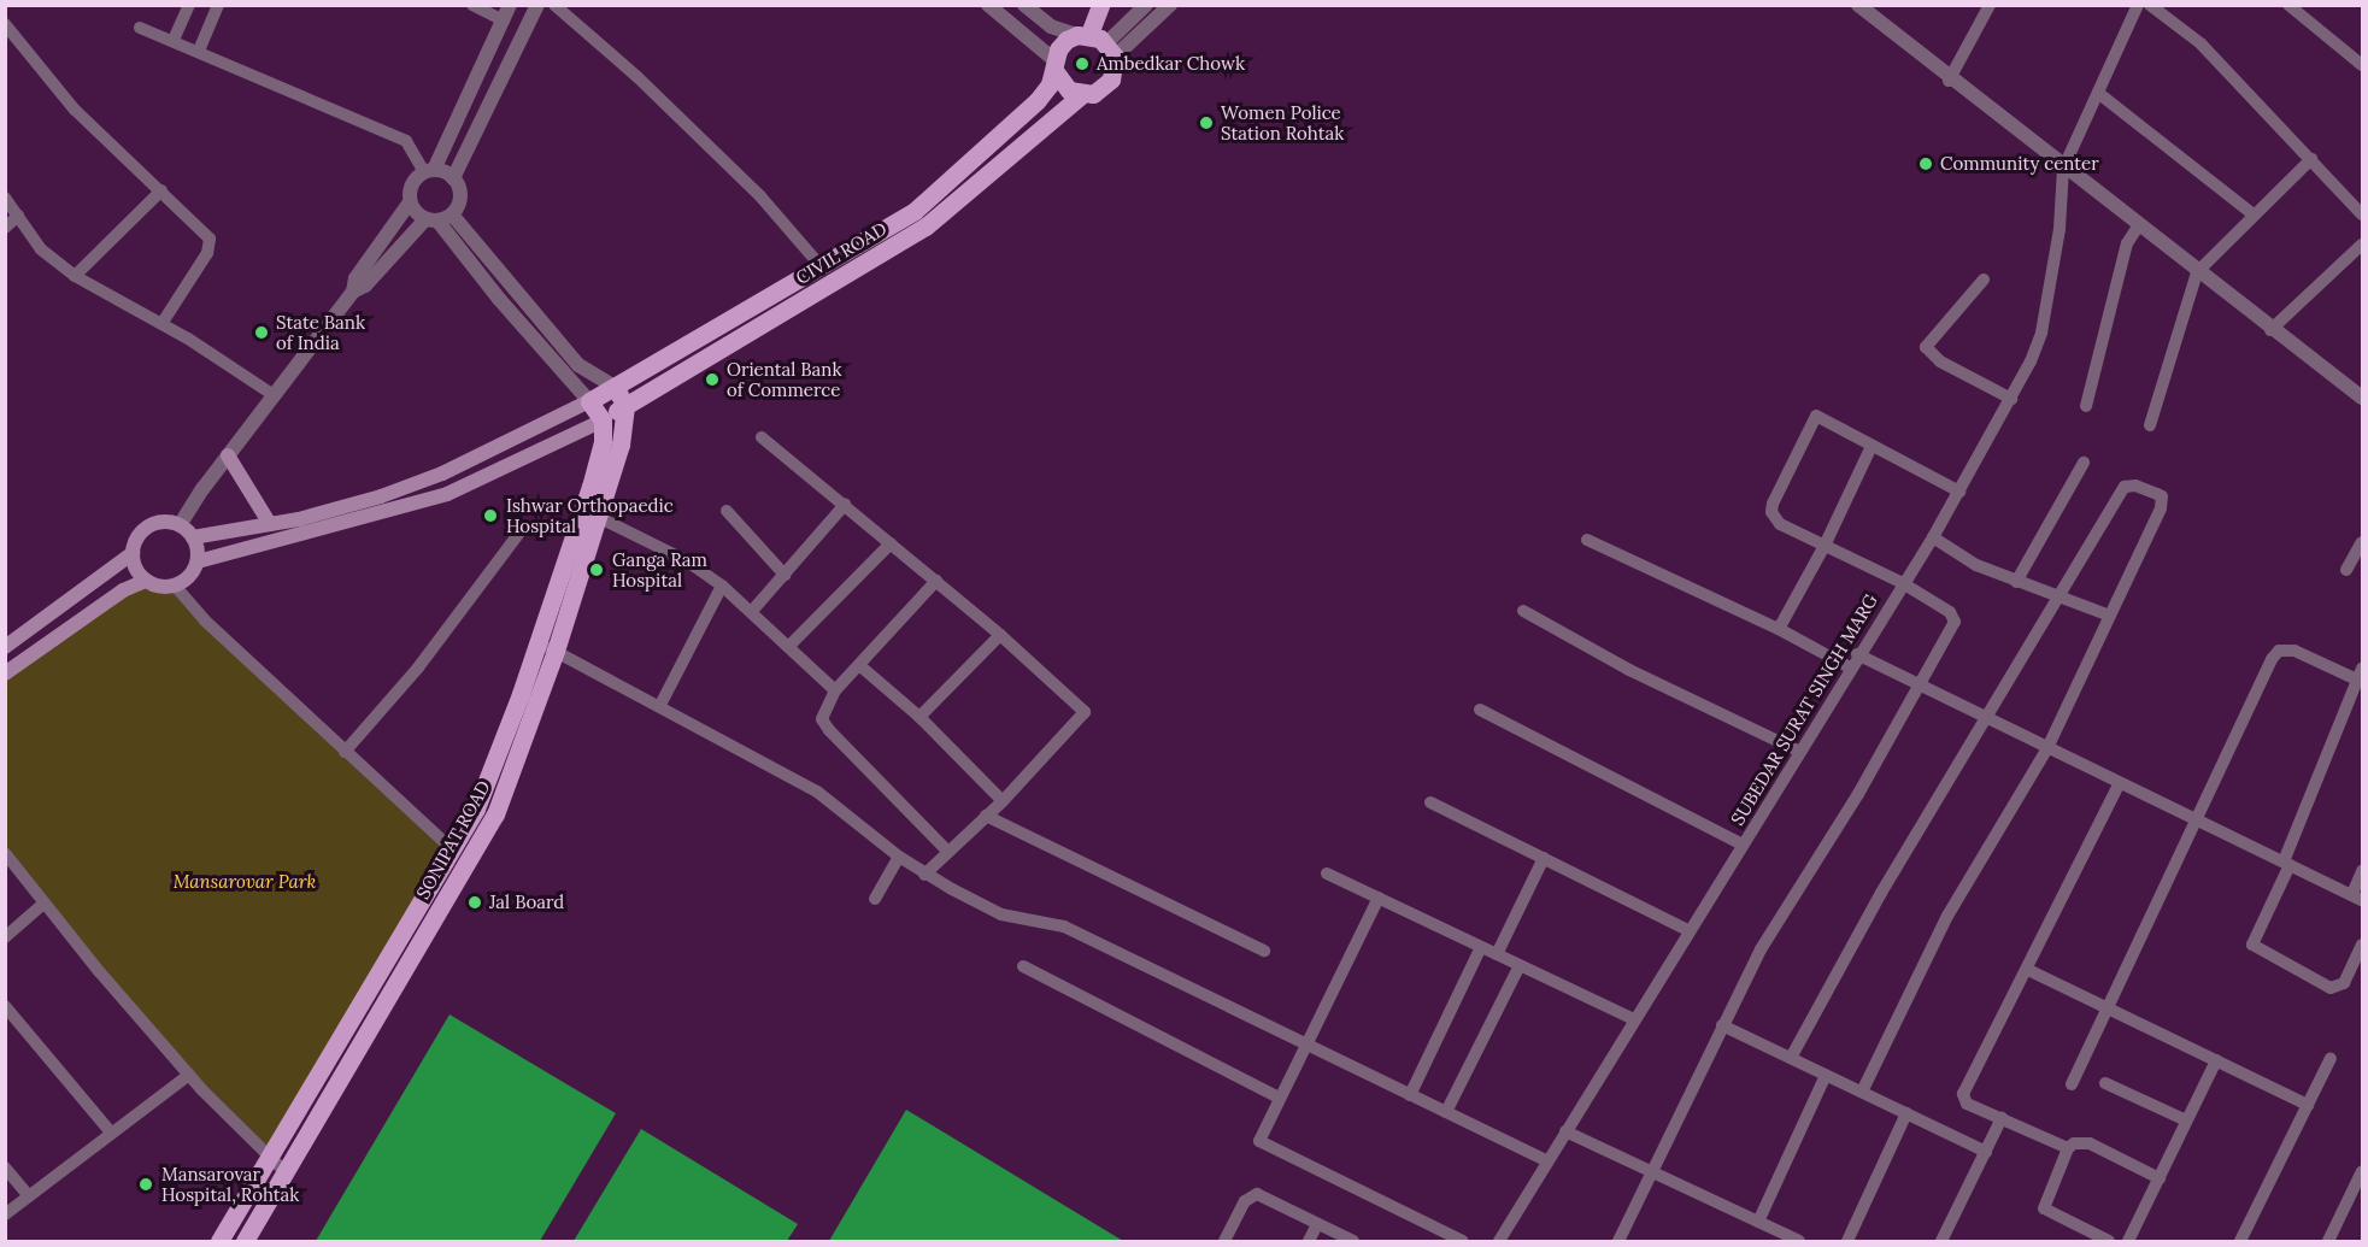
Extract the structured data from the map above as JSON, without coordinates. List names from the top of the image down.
{
  "streets": {
    "main road": ["CIVIL ROAD", "SONIPAT ROAD"],
    "street": ["SUBEDAR SURAT SINGH MARG"]
  },
  "crossings": [
    ["CIVIL ROAD", "SONIPAT ROAD"]
  ],
  "parks": ["Mansarovar Park"],
  "places": [
    "Ambedkar Chowk",
    "Women Police Station Rohtak",
    "Community center",
    "State Bank of India",
    "Oriental Bank of Commerce",
    "Ishwar Orthopaedic Hospital",
    "Ganga Ram Hospital",
    "Jal Board",
    "Mansarovar Hospital, Rohtak"
  ]
}
